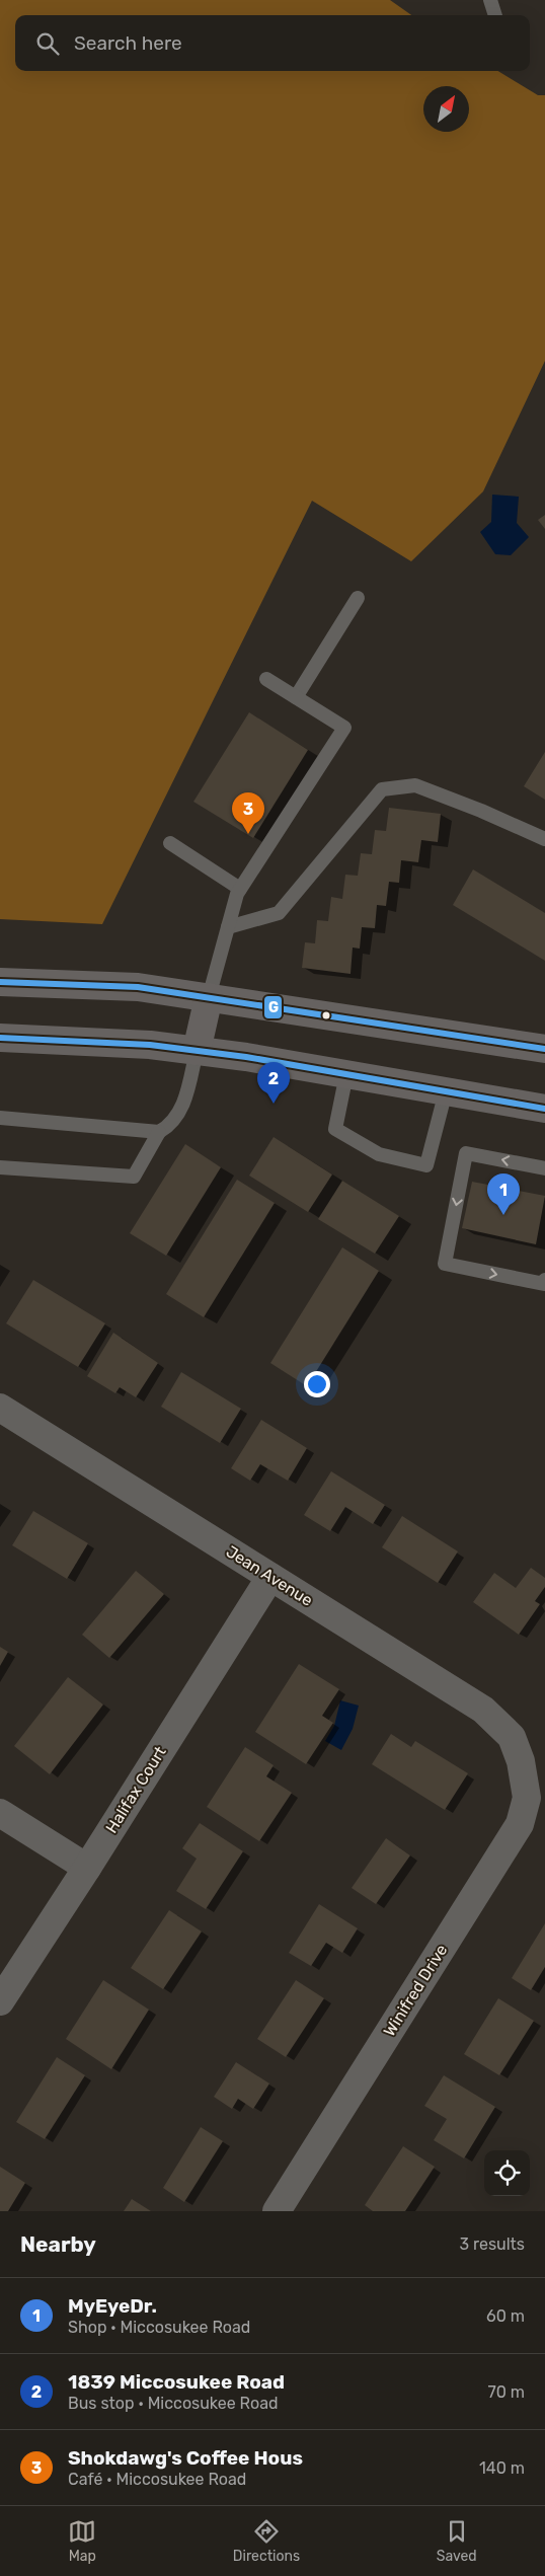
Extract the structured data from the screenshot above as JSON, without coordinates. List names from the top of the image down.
{
  "streets": {
    "street": ["Jean Avenue", "Halifax Court", "Winifred Drive"]
  },
  "crossings": [
    ["Jean Avenue", "Halifax Court"],
    ["Jean Avenue", "Winifred Drive"]
  ],
  "lines": ["transit line G"],
  "north": "top right",
  "page": {
    "search": "Search here",
    "pins": ["3", "2", "1"],
    "heading": ["Nearby", "3 results"],
    "list": [
      {
        "mark": "1",
        "name": "MyEyeDr.",
        "note": "Shop · Miccosukee Road",
        "value": "60 m"
      },
      {
        "mark": "2",
        "name": "1839 Miccosukee Road",
        "note": "Bus stop · Miccosukee Road",
        "value": "70 m"
      },
      {
        "mark": "3",
        "name": "Shokdawg's Coffee Hous",
        "note": "Café · Miccosukee Road",
        "value": "140 m"
      }
    ],
    "nav": ["Map", "Directions", "Saved"]
  }
}
